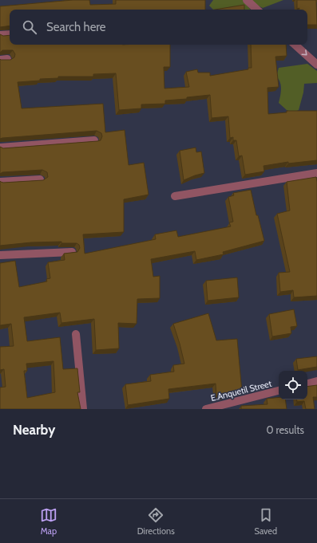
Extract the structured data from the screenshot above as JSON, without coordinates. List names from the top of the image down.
{
  "streets": {
    "street": ["E.Anquetil Street"]
  },
  "page": {
    "search": "Search here",
    "heading": ["Nearby", "0 results"],
    "nav": ["Map", "Directions", "Saved"]
  }
}
